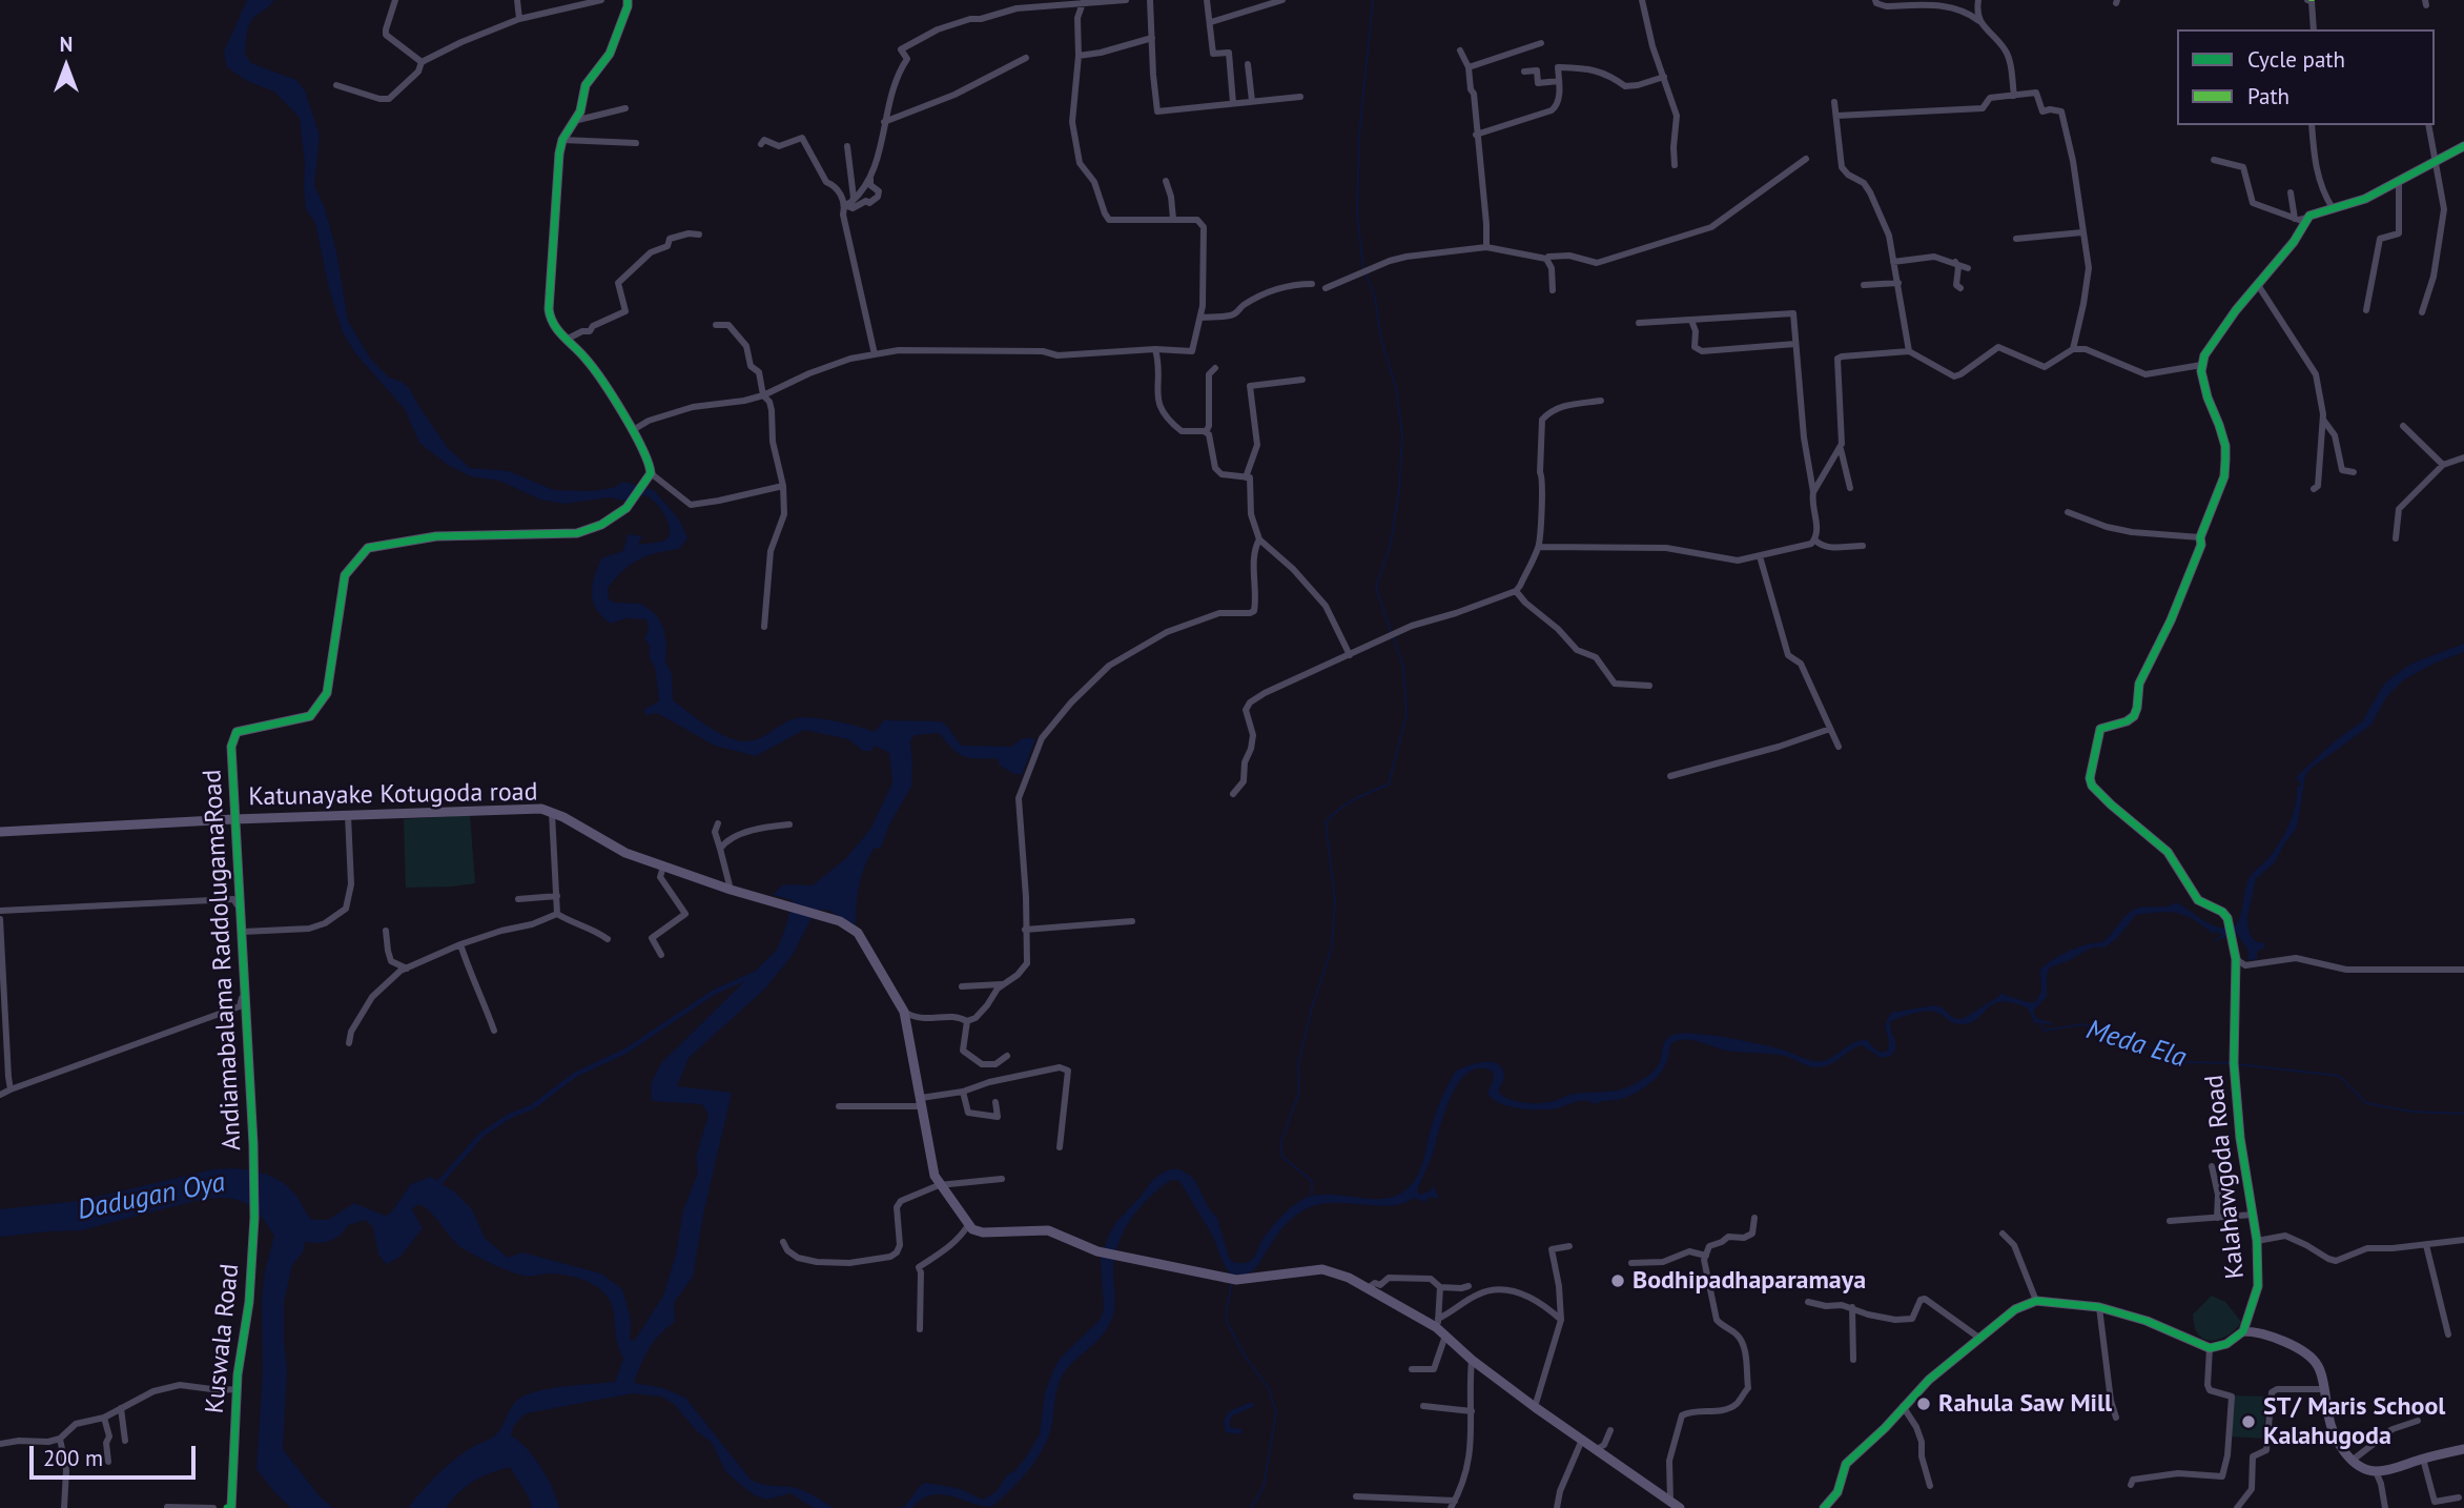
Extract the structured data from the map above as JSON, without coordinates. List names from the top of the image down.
{
  "streets": {
    "street": [
      "Katunayake Kotugoda road",
      "Andiamabalama RaddolugamaRoad",
      "Kalahawgoda Road",
      "Kuswala Road"
    ]
  },
  "crossings": [
    ["Katunayake Kotugoda road", "Andiamabalama RaddolugamaRoad"],
    ["Andiamabalama RaddolugamaRoad", "Kuswala Road"]
  ],
  "water": ["Meda Ela", "Dadugan Oya"],
  "places": ["Bodhipadhaparamaya", "Rahula Saw Mill", "ST/ Maris School Kalahugoda"],
  "legend": ["Cycle path", "Path"],
  "scale_bar": "200 m",
  "north": "top"
}
